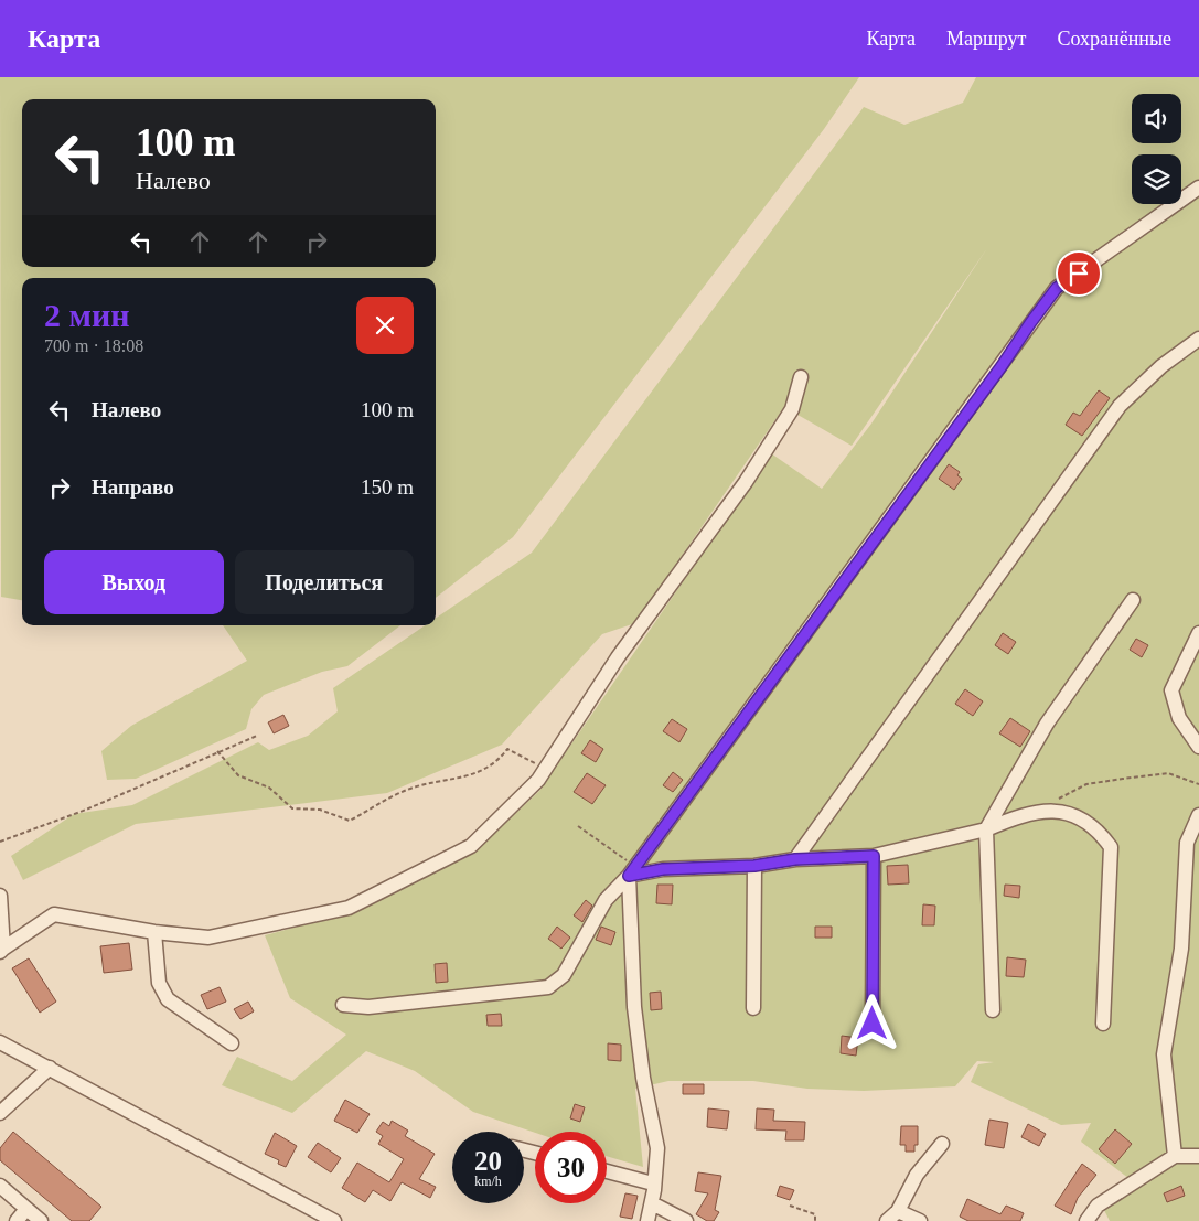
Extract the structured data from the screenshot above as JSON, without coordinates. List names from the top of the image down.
{
  "page": {
    "header": "Карта",
    "nav": ["Карта", "Маршрут", "Сохранённые"],
    "turn": ["100 m", "Налево"],
    "heading": ["2 мин", "700 m · 18:08"],
    "list": [
      {
        "name": "Налево",
        "value": "100 m"
      },
      {
        "name": "Направо",
        "value": "150 m"
      }
    ],
    "buttons": ["Выход", "Поделиться"],
    "speed": "20 km/h",
    "limit": "30"
  }
}
